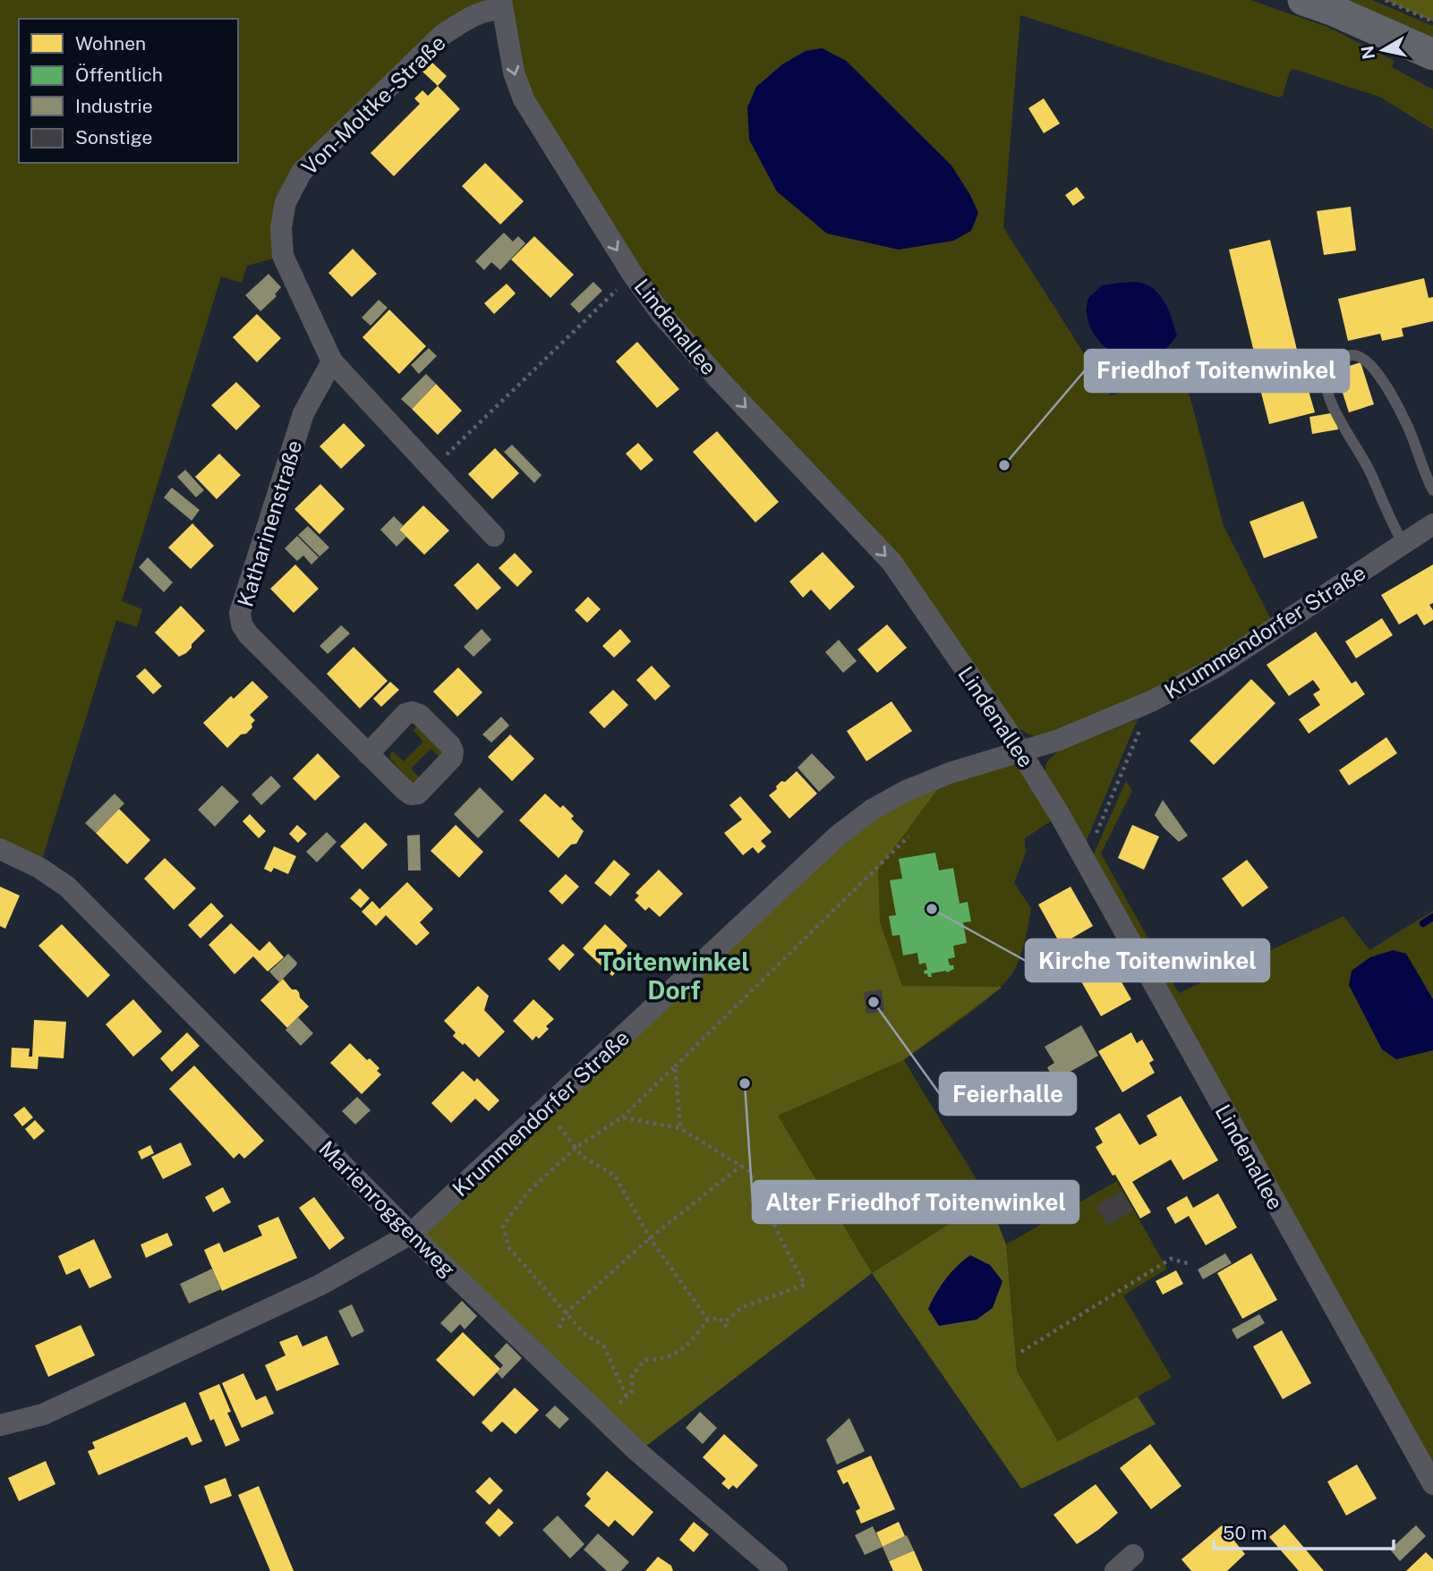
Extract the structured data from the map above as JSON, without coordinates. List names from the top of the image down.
{
  "streets": {
    "street": [
      "Von-Moltke-Straße",
      "Lindenallee",
      "Katharinenstraße",
      "Krummendorfer Straße",
      "Marienroggenweg"
    ]
  },
  "crossings": [
    ["Von-Moltke-Straße", "Lindenallee"],
    ["Von-Moltke-Straße", "Katharinenstraße"],
    ["Lindenallee", "Krummendorfer Straße"],
    ["Krummendorfer Straße", "Marienroggenweg"]
  ],
  "one_way": ["Lindenallee"],
  "districts": ["Toitenwinkel Dorf"],
  "places": [
    "Friedhof Toitenwinkel",
    "Kirche Toitenwinkel",
    "Feierhalle",
    "Alter Friedhof Toitenwinkel"
  ],
  "legend": [
    "Wohnen",
    "Öffentlich",
    "Industrie",
    "Sonstige"
  ],
  "scale_bar": "50 m",
  "north": "left"
}
